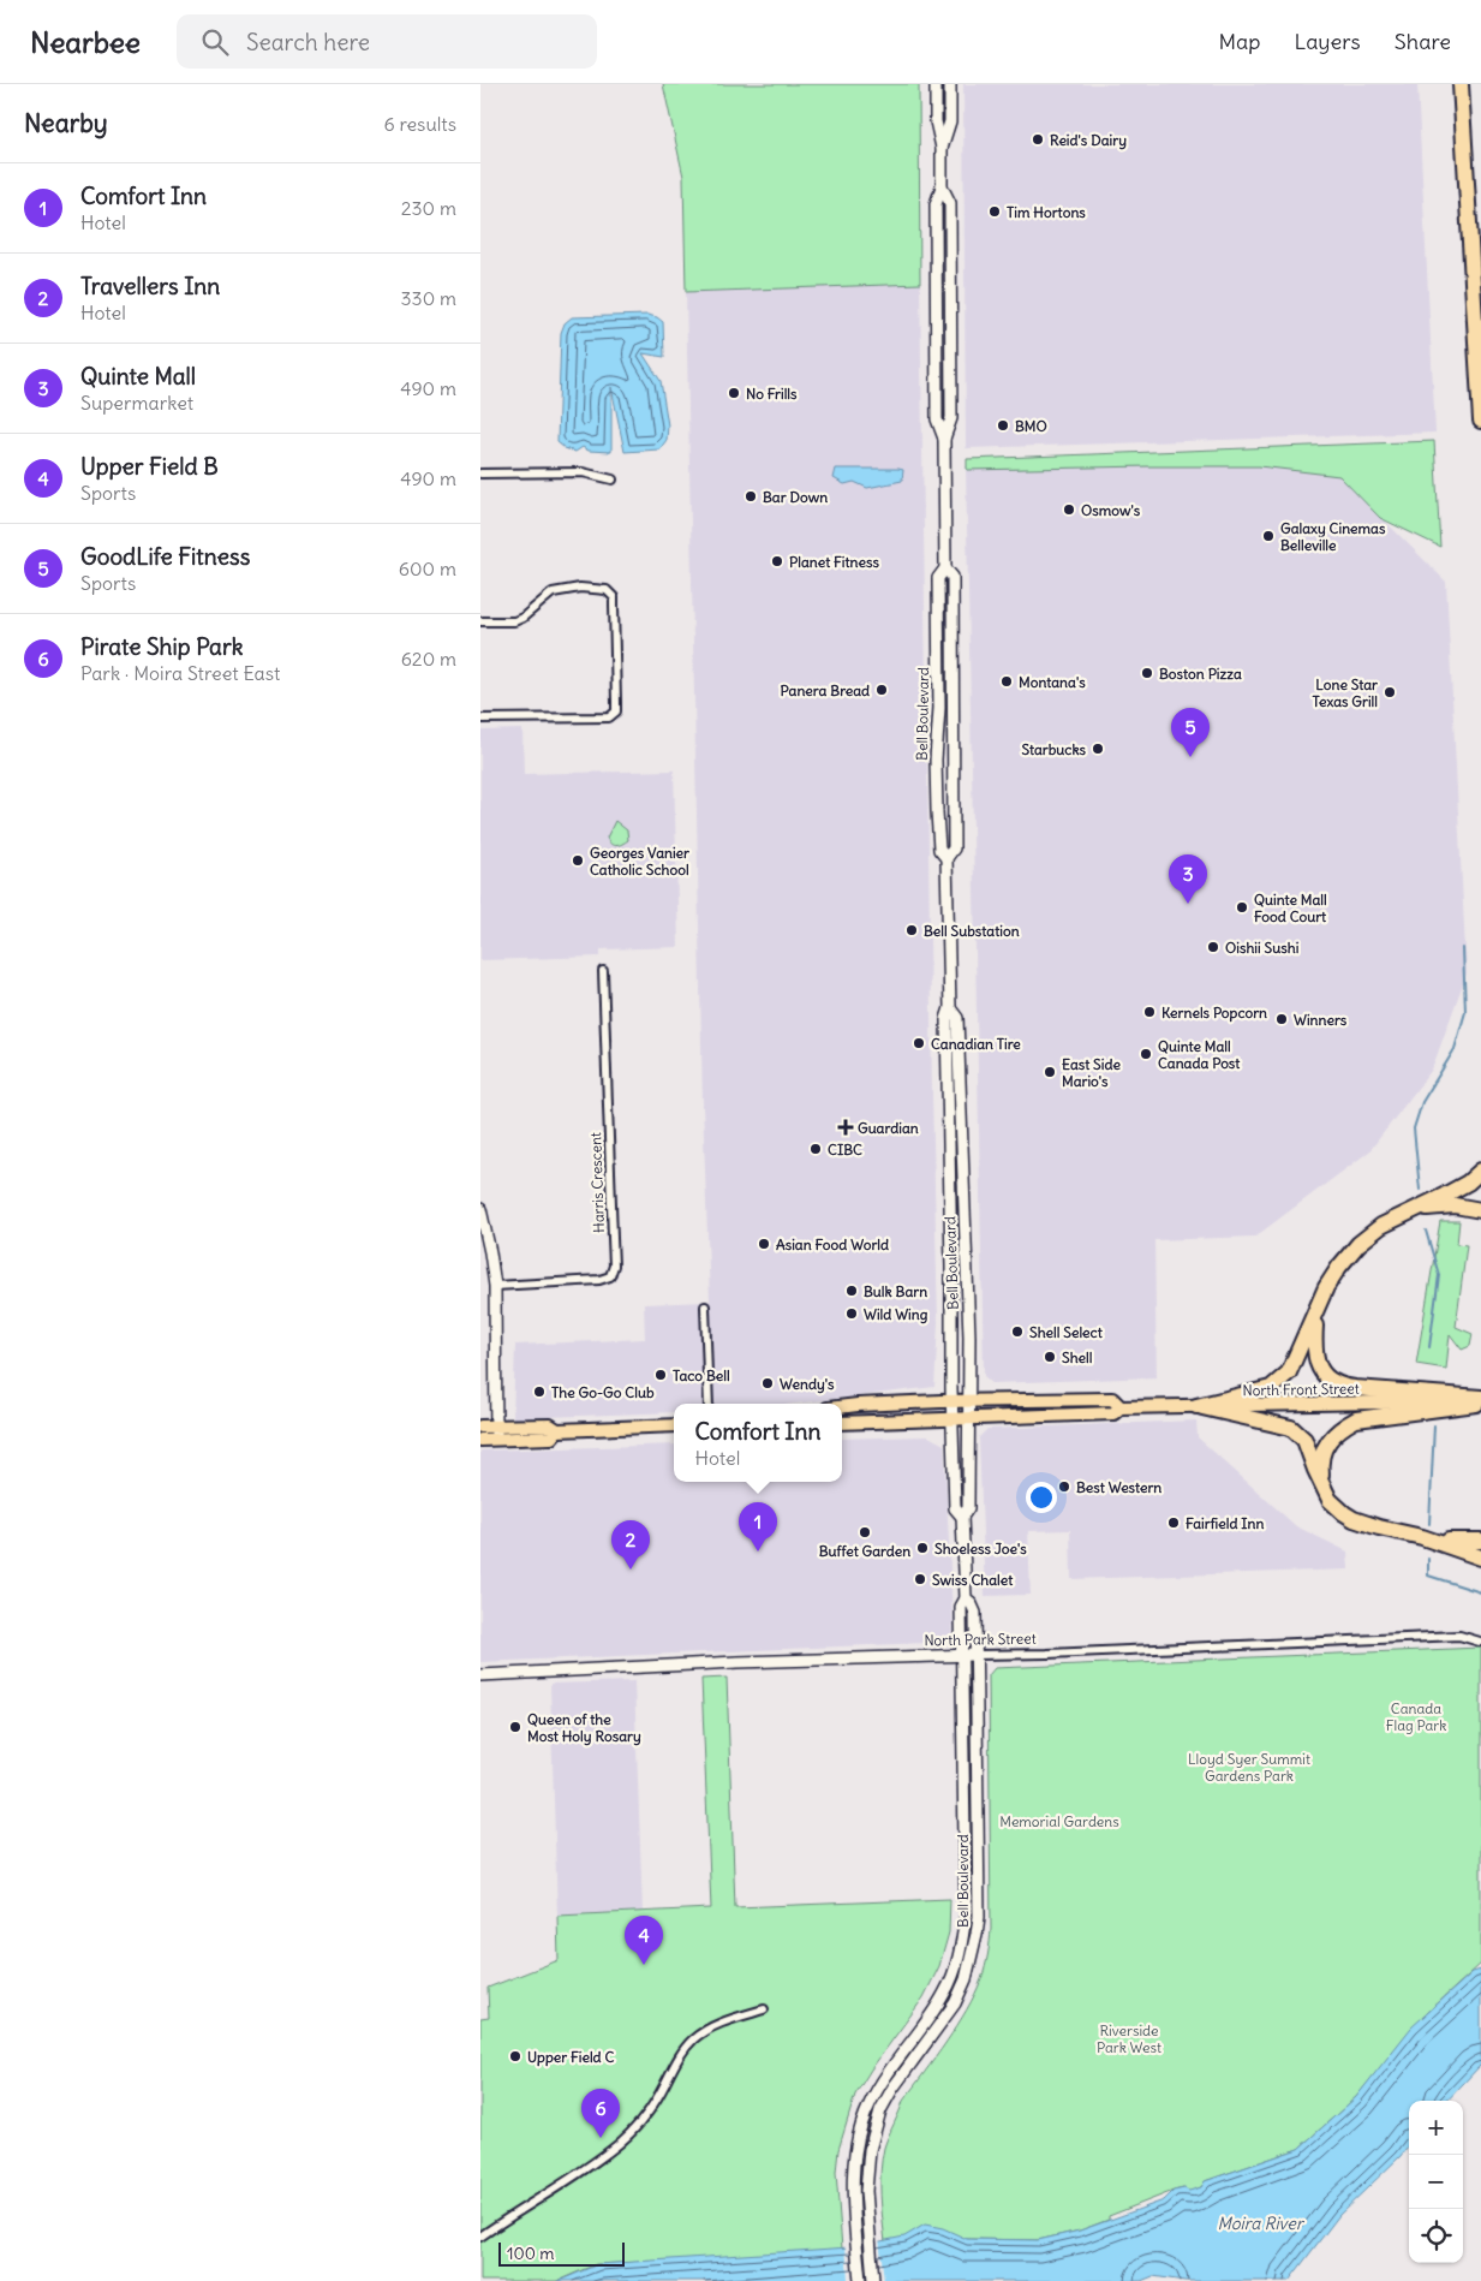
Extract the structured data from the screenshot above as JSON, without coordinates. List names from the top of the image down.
{
  "streets": {
    "main road": ["Bell Boulevard", "North Front Street", "North Park Street"],
    "street": ["Harris Crescent"]
  },
  "crossings": [
    ["Bell Boulevard", "North Front Street"],
    ["Bell Boulevard", "North Park Street"]
  ],
  "water": ["Moira River"],
  "parks": [
    "Canada Flag Park",
    "Lloyd Syer Summit Gardens Park",
    "Memorial Gardens",
    "Riverside Park West"
  ],
  "places": {
    "other": [
      "Reid's Dairy",
      "Tim Hortons",
      "No Frills",
      "BMO",
      "Bar Down",
      "Osmow's",
      "Galaxy Cinemas Belleville",
      "Planet Fitness",
      "Boston Pizza",
      "Montana's",
      "Panera Bread",
      "Lone Star Texas Grill",
      "Starbucks",
      "Georges Vanier Catholic School",
      "Quinte Mall Food Court",
      "Bell Substation",
      "Oishii Sushi",
      "Kernels Popcorn",
      "Winners",
      "Canadian Tire",
      "Quinte Mall Canada Post",
      "East Side Mario's",
      "CIBC",
      "Asian Food World",
      "Bulk Barn",
      "Wild Wing",
      "Shell Select",
      "Shell",
      "Taco Bell",
      "Wendy's",
      "The Go-Go Club",
      "Best Western",
      "Fairfield Inn",
      "Buffet Garden",
      "Shoeless Joe's",
      "Swiss Chalet",
      "Queen of the Most Holy Rosary",
      "Upper Field C"
    ],
    "health": ["Guardian"]
  },
  "scale_bar": "100 m",
  "page": {
    "header": "Nearbee",
    "search": "Search here",
    "nav": ["Map", "Layers", "Share"],
    "heading": ["Nearby", "6 results"],
    "list": [
      {
        "mark": "1",
        "name": "Comfort Inn",
        "note": "Hotel",
        "value": "230 m"
      },
      {
        "mark": "2",
        "name": "Travellers Inn",
        "note": "Hotel",
        "value": "330 m"
      },
      {
        "mark": "3",
        "name": "Quinte Mall",
        "note": "Supermarket",
        "value": "490 m"
      },
      {
        "mark": "4",
        "name": "Upper Field B",
        "note": "Sports",
        "value": "490 m"
      },
      {
        "mark": "5",
        "name": "GoodLife Fitness",
        "note": "Sports",
        "value": "600 m"
      },
      {
        "mark": "6",
        "name": "Pirate Ship Park",
        "note": "Park · Moira Street East",
        "value": "620 m"
      }
    ],
    "pins": [
      "5",
      "3",
      "1",
      "2",
      "4",
      "6"
    ],
    "popup": ["Comfort Inn", "Hotel"],
    "map_buttons": ["+", "−"],
    "scale": "100 m"
  }
}
